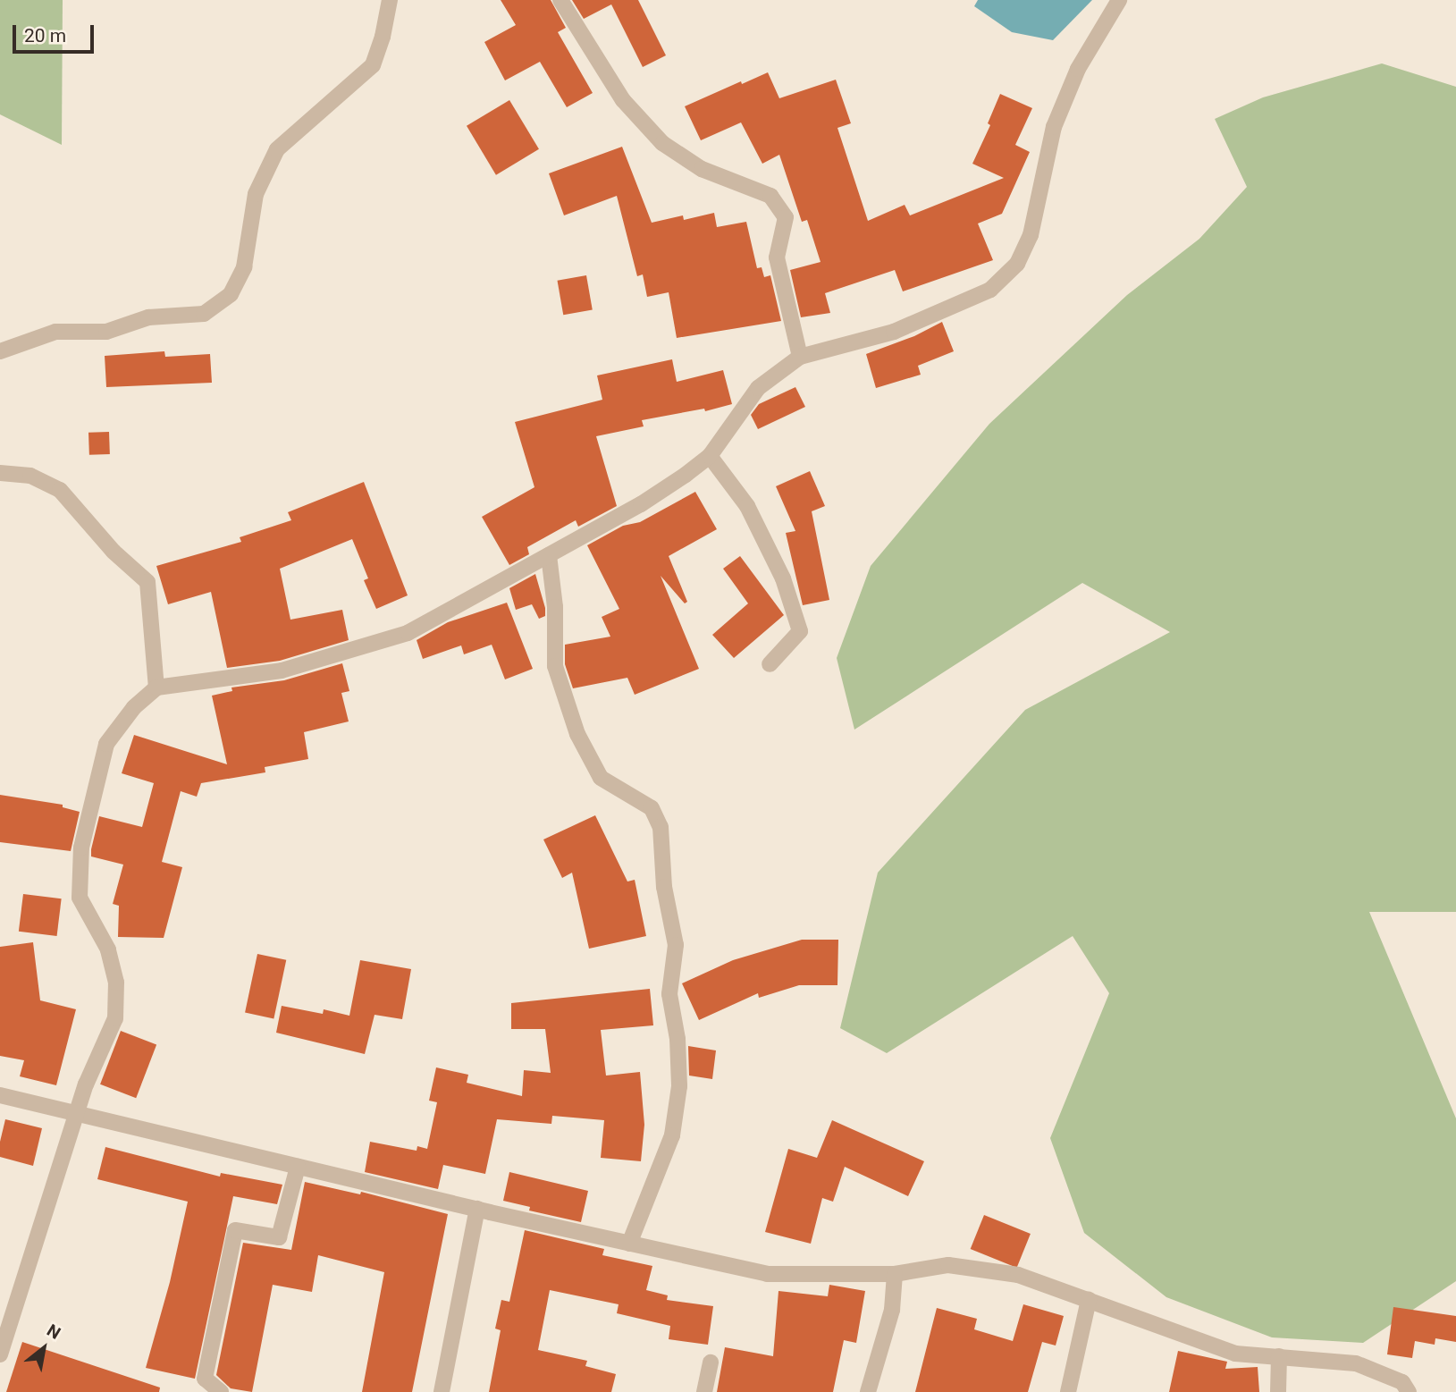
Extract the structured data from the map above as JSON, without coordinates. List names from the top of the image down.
{
  "scale_bar": "20 m",
  "north": "top right"
}
